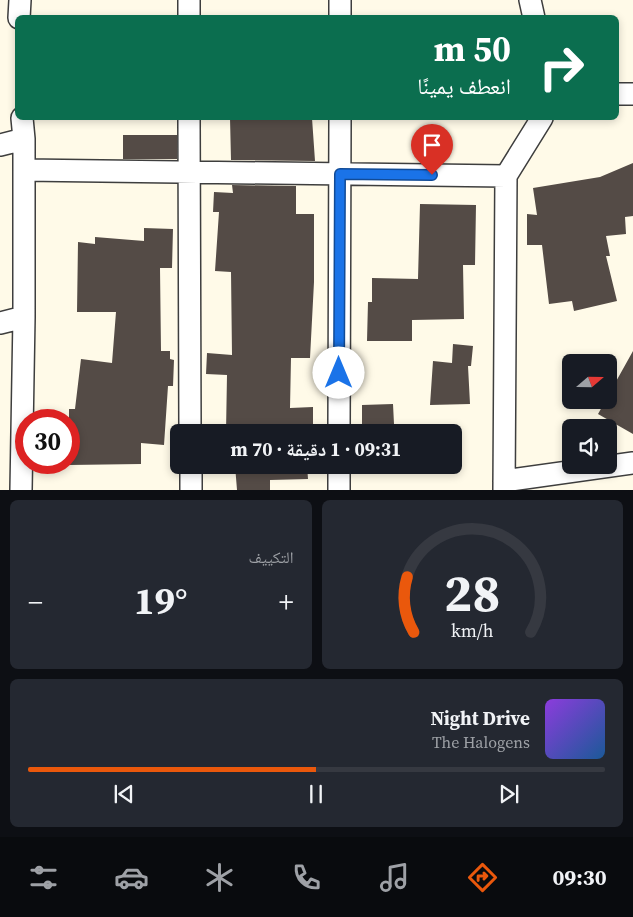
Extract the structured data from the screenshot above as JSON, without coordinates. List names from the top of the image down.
{
  "north": "right",
  "page": {
    "turn": ["50 m", "انعطف يمينًا"],
    "limit": "30",
    "trip": "09:31 · 1 دقيقة · 70 m",
    "tile": "التكييف",
    "heat": ["−", "19°", "+"],
    "song": ["Night Drive", "The Halogens"],
    "tabs": "09:30",
    "gauge": ["28", "km/h"]
  }
}
